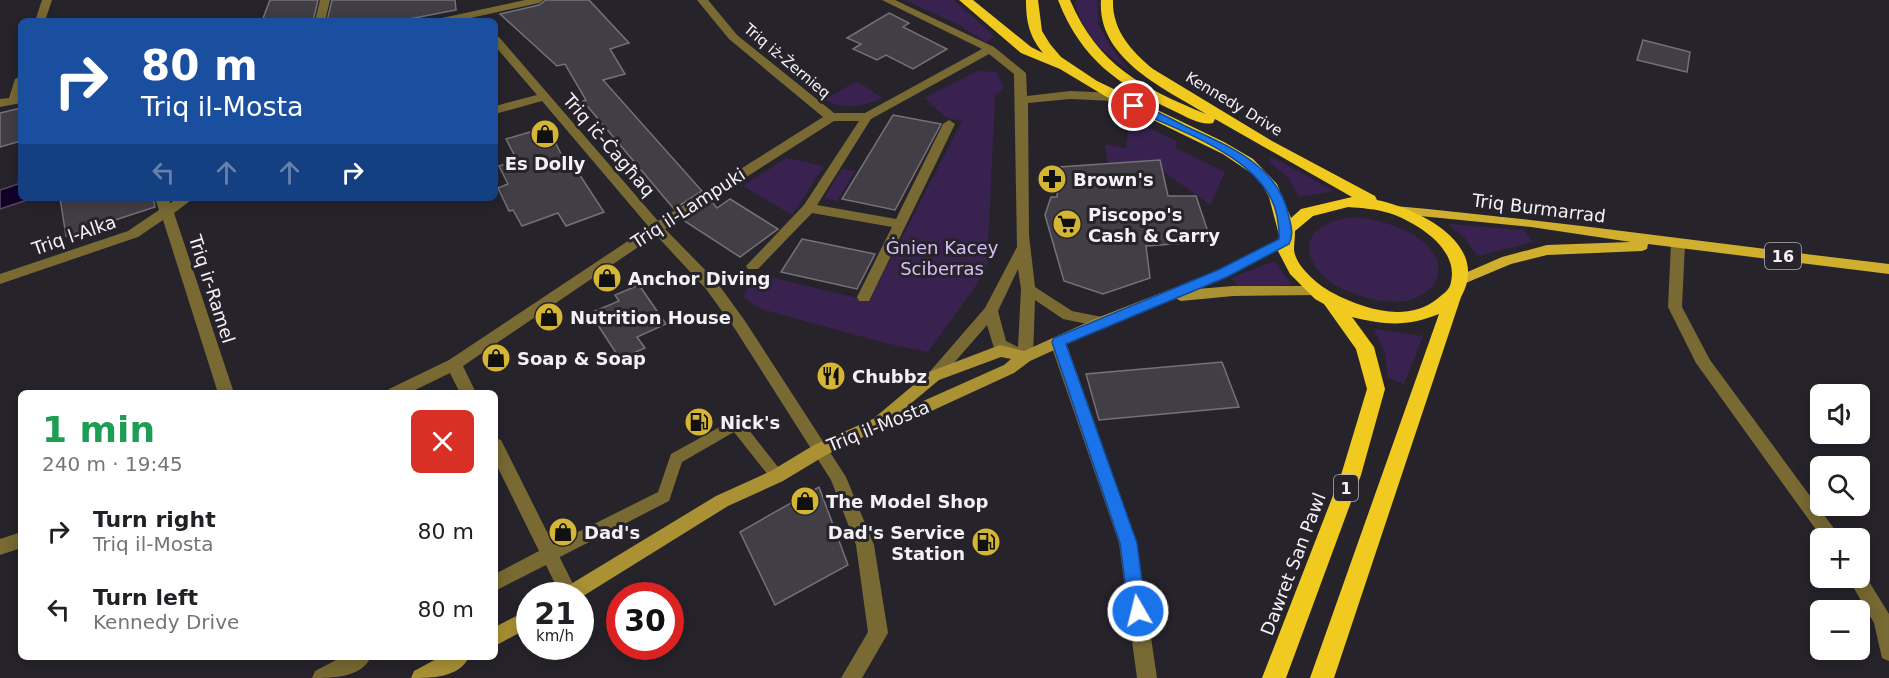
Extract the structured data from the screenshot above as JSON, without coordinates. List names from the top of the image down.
{
  "streets": {
    "highway": ["Kennedy Drive", "1", "Dawret San Pawl"],
    "main road": ["Triq Burmarrad", "16"],
    "street": [
      "Triq iż-Żernieq",
      "Triq iċ-Ċagħaq",
      "Triq il-Lampuki",
      "Triq l-Alka",
      "Triq ir-Ramel",
      "Triq il-Mosta"
    ]
  },
  "crossings": [
    ["Triq iż-Żernieq", "Triq il-Lampuki"],
    ["Kennedy Drive", "Triq Burmarrad"],
    ["Kennedy Drive", "Triq il-Mosta"],
    ["Kennedy Drive", "1"],
    ["Kennedy Drive", "Dawret San Pawl"],
    ["Triq iċ-Ċagħaq", "Triq il-Lampuki"],
    ["Triq iċ-Ċagħaq", "Triq il-Mosta"],
    ["Triq Burmarrad", "Triq il-Mosta"],
    ["Triq Burmarrad", "1"],
    ["Triq Burmarrad", "Dawret San Pawl"],
    ["Triq l-Alka", "Triq ir-Ramel"],
    ["Triq il-Mosta", "1"],
    ["Triq il-Mosta", "Dawret San Pawl"],
    ["1", "Dawret San Pawl"]
  ],
  "parks": ["Ġnien Kacey Sciberras"],
  "places": {
    "shop": [
      "Es Dolly",
      "Anchor Diving",
      "Nutrition House",
      "Soap & Soap",
      "The Model Shop",
      "Dad's"
    ],
    "pharmacy": ["Brown's"],
    "supermarket": ["Piscopo's Cash & Carry"],
    "restaurant": ["Chubbz"],
    "fuel station": ["Nick's", "Dad's Service Station"]
  },
  "page": {
    "turn": ["80 m", "Triq il-Mosta"],
    "map_buttons": ["+", "−"],
    "heading": ["1 min", "240 m · 19:45"],
    "list": [
      {
        "name": "Turn right",
        "note": "Triq il-Mosta",
        "value": "80 m"
      },
      {
        "name": "Turn left",
        "note": "Kennedy Drive",
        "value": "80 m"
      }
    ],
    "speed": "21 km/h",
    "limit": "30"
  }
}
